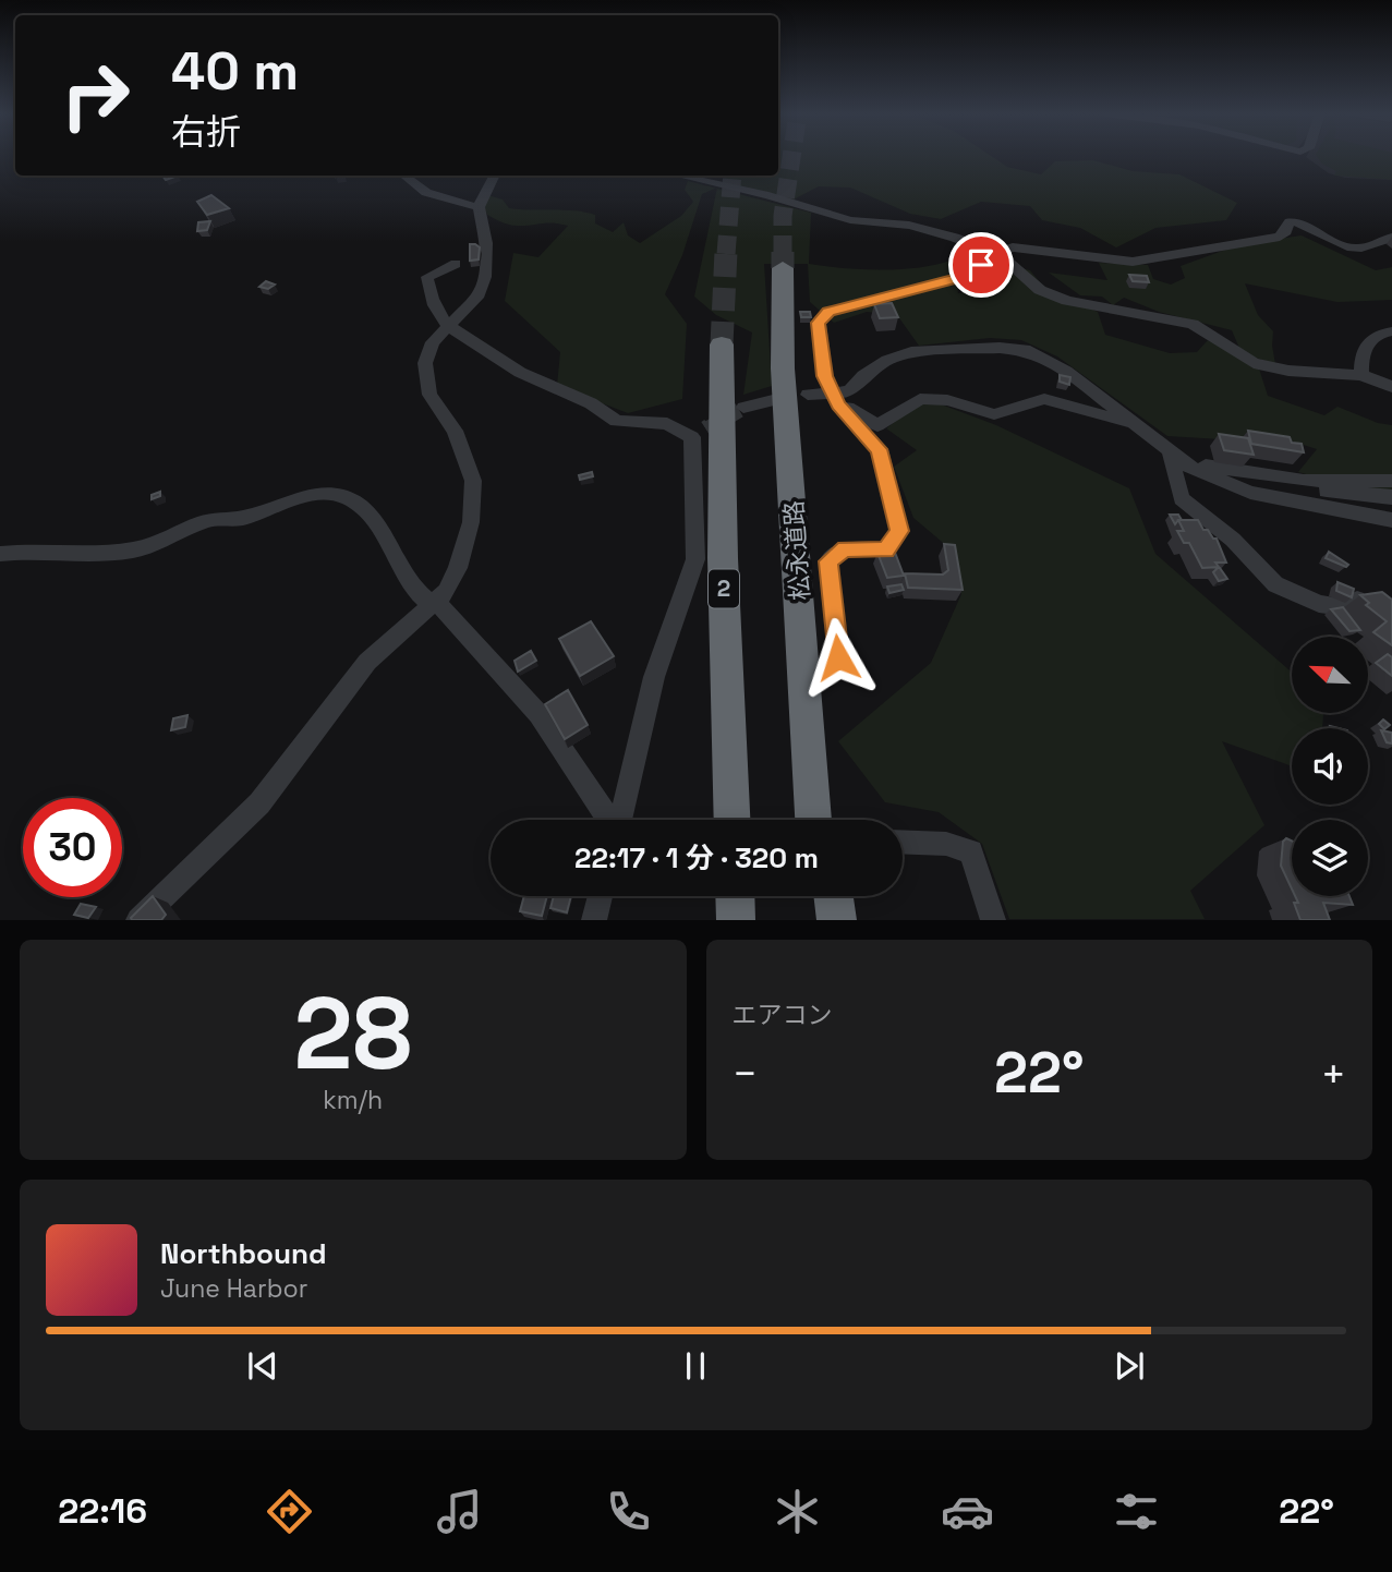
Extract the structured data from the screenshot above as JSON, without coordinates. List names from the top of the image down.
{
  "streets": {
    "highway": ["松永道路", "2"]
  },
  "north": "top left",
  "page": {
    "turn": ["40 m", "右折"],
    "limit": "30",
    "trip": "22:17 · 1 分 · 320 m",
    "tile": [
      ["28", "km/h"],
      "エアコン"
    ],
    "heat": ["−", "22°", "+"],
    "song": ["Northbound", "June Harbor"],
    "tabs": ["22:16", "22°"]
  }
}
